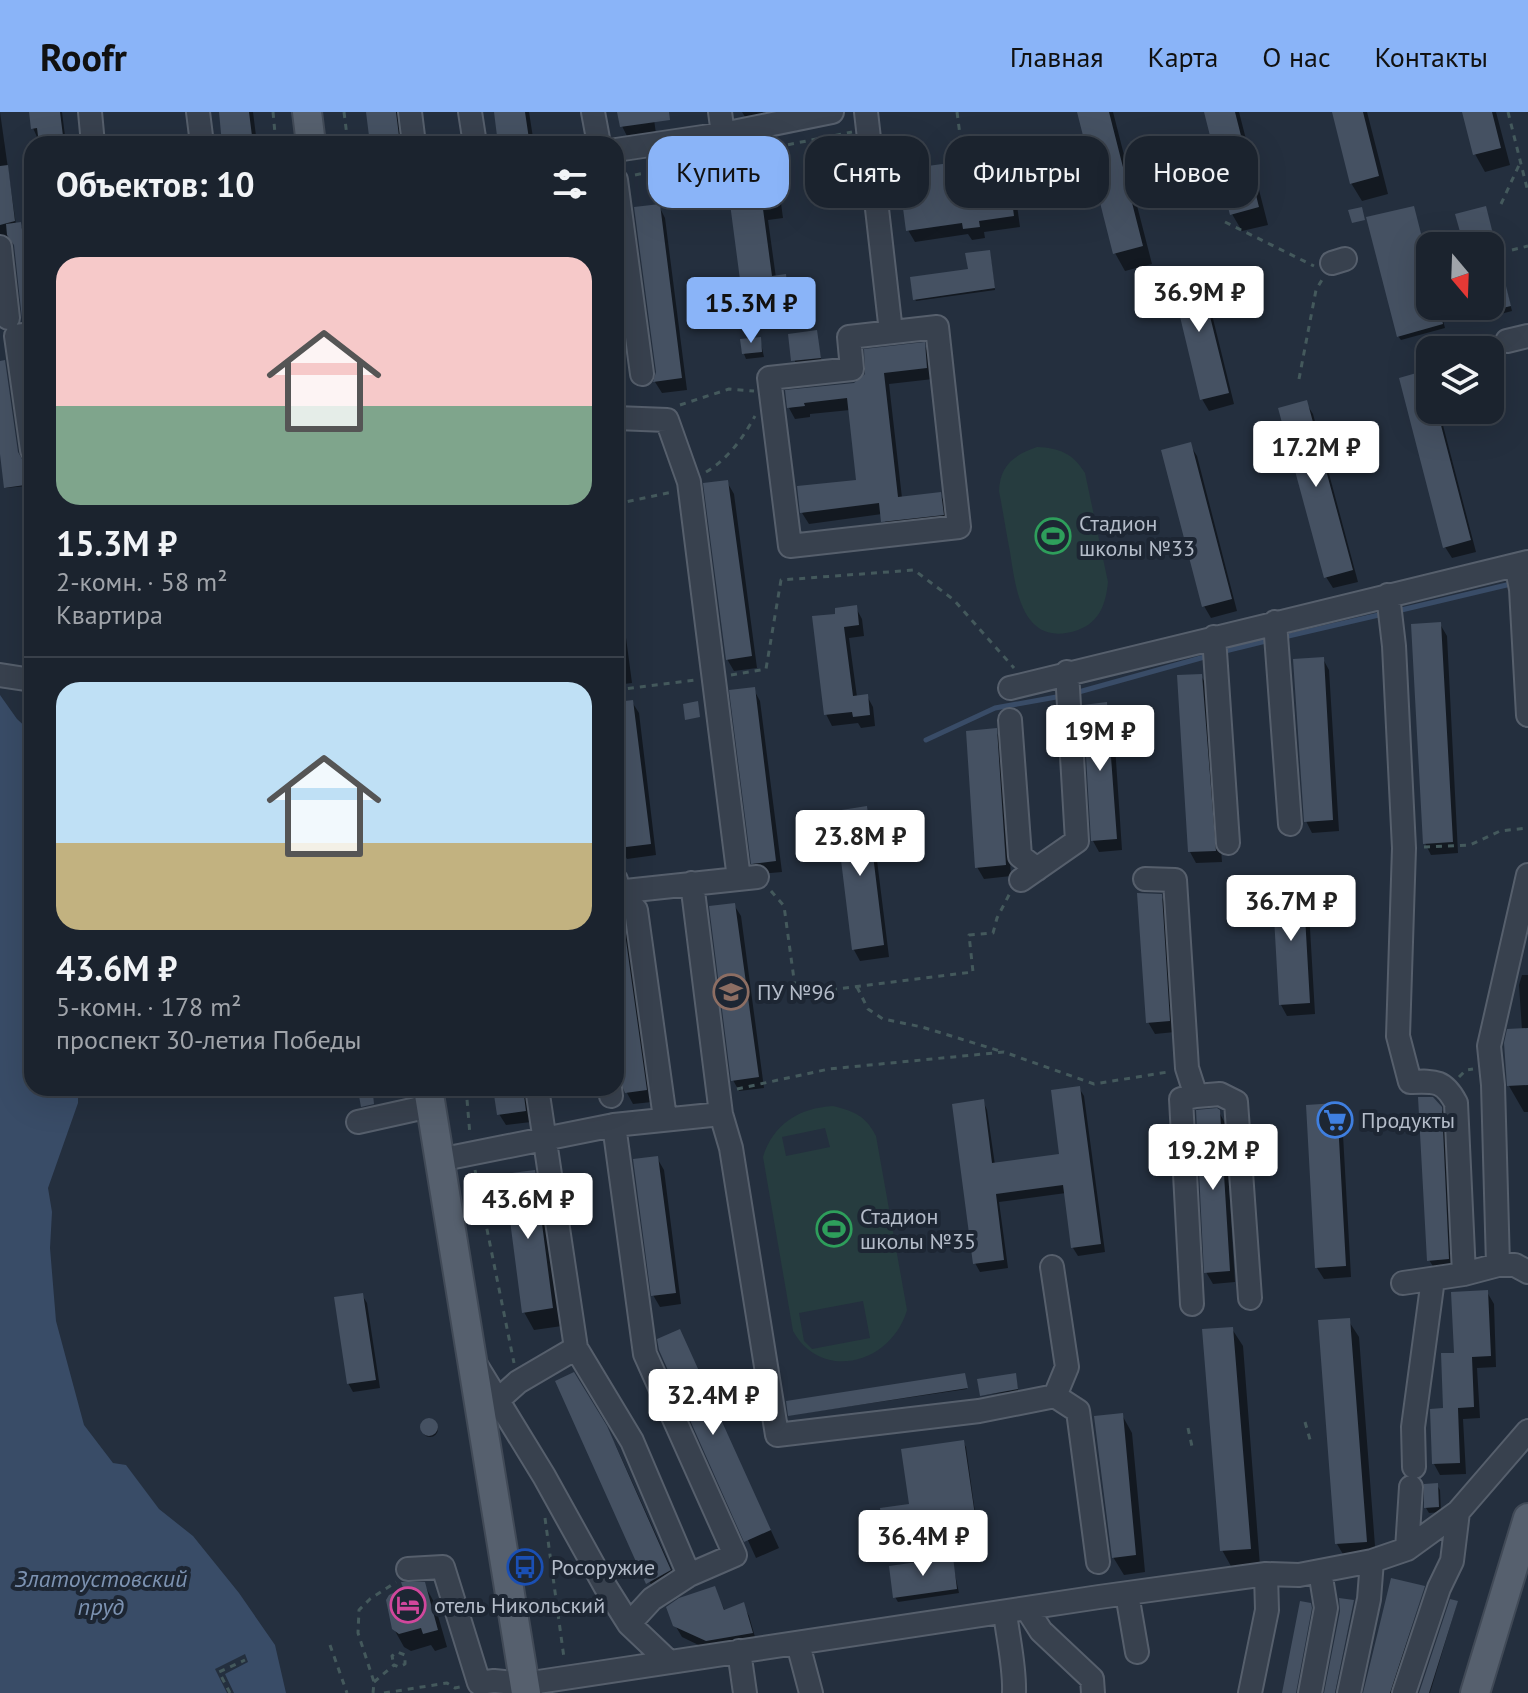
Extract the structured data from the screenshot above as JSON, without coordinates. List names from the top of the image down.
{
  "water": ["Златоустовский пруд"],
  "places": {
    "sports": ["Стадион школы №33", "Стадион школы №35"],
    "school or university": ["ПУ №96"],
    "supermarket": ["Продукты"],
    "bus stop": ["Росоружие"],
    "hotel": ["отель Никольский"]
  },
  "north": "bottom",
  "page": {
    "header": "Roofr",
    "nav": [
      "Главная",
      "Карта",
      "О нас",
      "Контакты"
    ],
    "chip": [
      "Купить",
      "Снять",
      "Фильтры",
      "Новое"
    ],
    "heading": "Объектов: 10",
    "list": [
      {
        "name": "15.3M ₽",
        "note": "2-комн. · 58 m² · Квартира"
      },
      {
        "name": "43.6M ₽",
        "note": "5-комн. · 178 m² · проспект 30-летия Победы"
      }
    ],
    "price": [
      "36.9M ₽",
      "15.3M ₽",
      "17.2M ₽",
      "19M ₽",
      "23.8M ₽",
      "36.7M ₽",
      "19.2M ₽",
      "43.6M ₽",
      "32.4M ₽",
      "36.4M ₽"
    ]
  }
}
